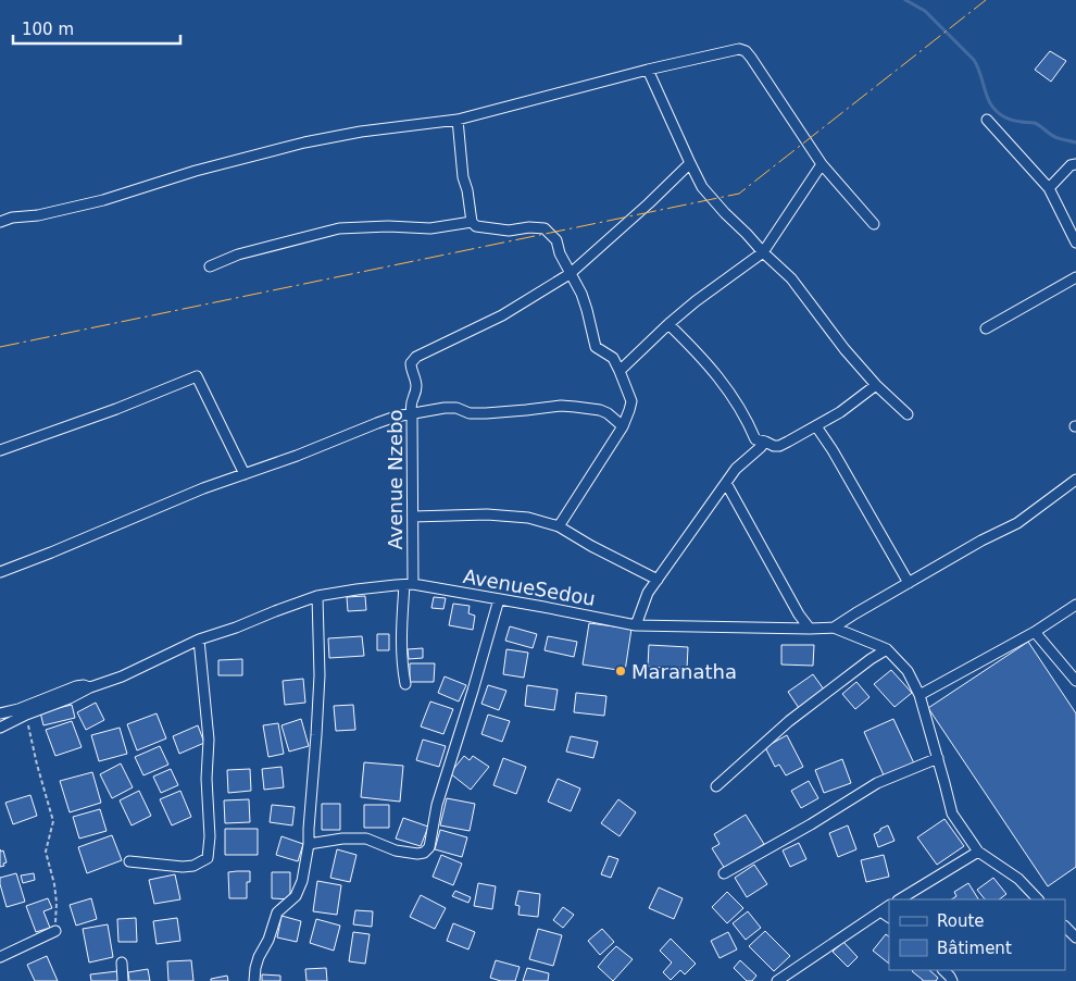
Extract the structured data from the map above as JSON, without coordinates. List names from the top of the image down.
{
  "streets": {
    "street": ["Avenue Nzebo", "AvenueSedou"]
  },
  "crossings": [
    ["Avenue Nzebo", "AvenueSedou"]
  ],
  "places": ["Maranatha"],
  "legend": ["Route", "Bâtiment"],
  "scale_bar": "100 m"
}
